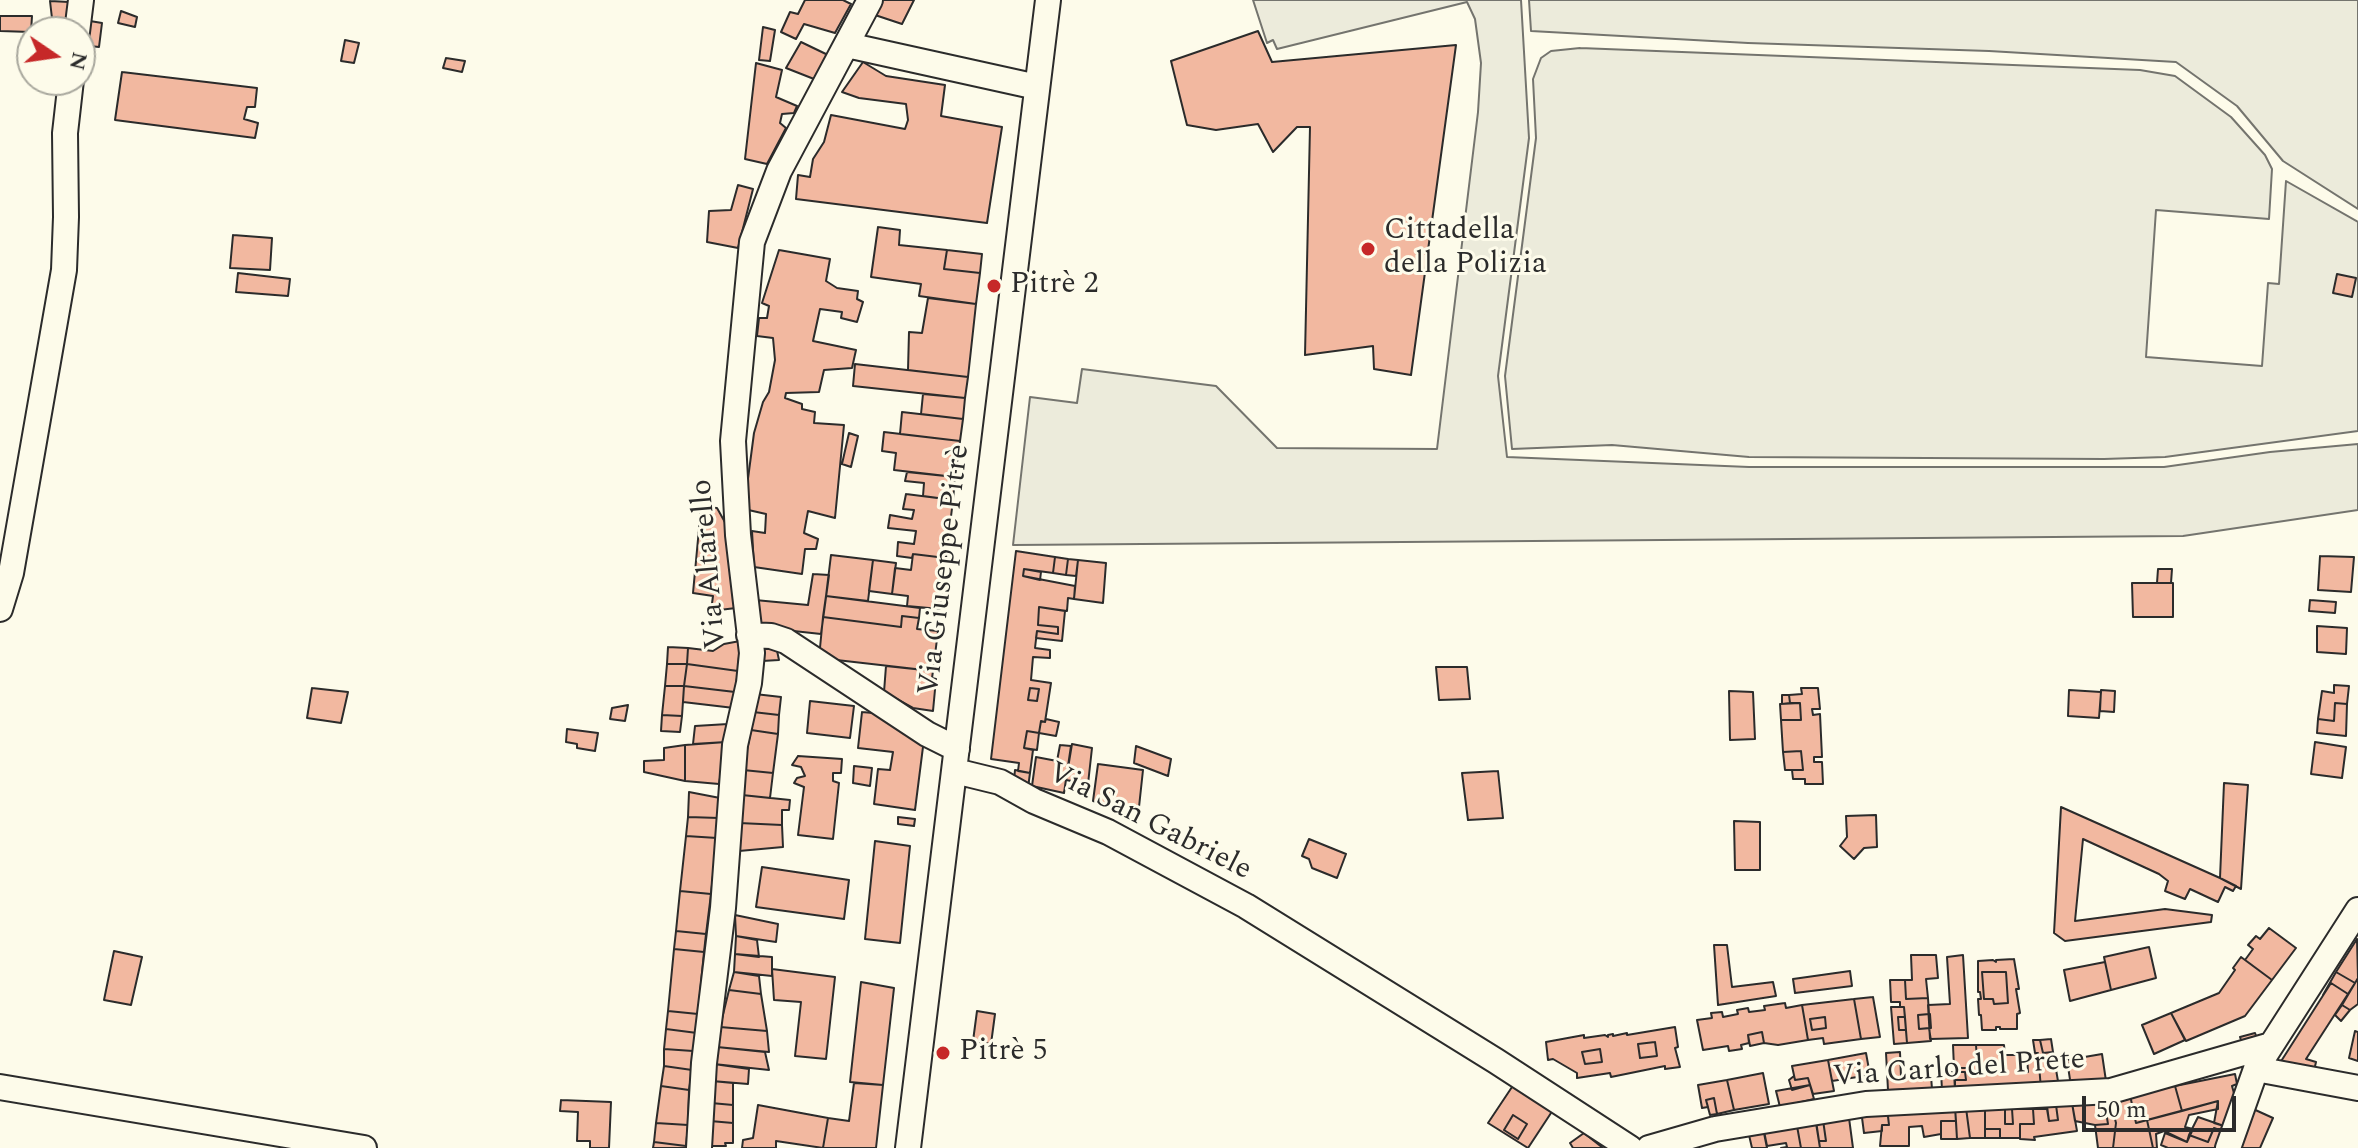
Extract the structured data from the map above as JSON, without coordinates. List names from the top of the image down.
{
  "streets": {
    "street": [
      "Via Altarello",
      "Via Giuseppe Pitrè",
      "Via San Gabriele",
      "Via Carlo del Prete"
    ]
  },
  "crossings": [
    ["Via Altarello", "Via San Gabriele"],
    ["Via Giuseppe Pitrè", "Via San Gabriele"]
  ],
  "places": ["Cittadella della Polizia", "Pitrè 2", "Pitrè 5"],
  "scale_bar": "50 m",
  "north": "right"
}
